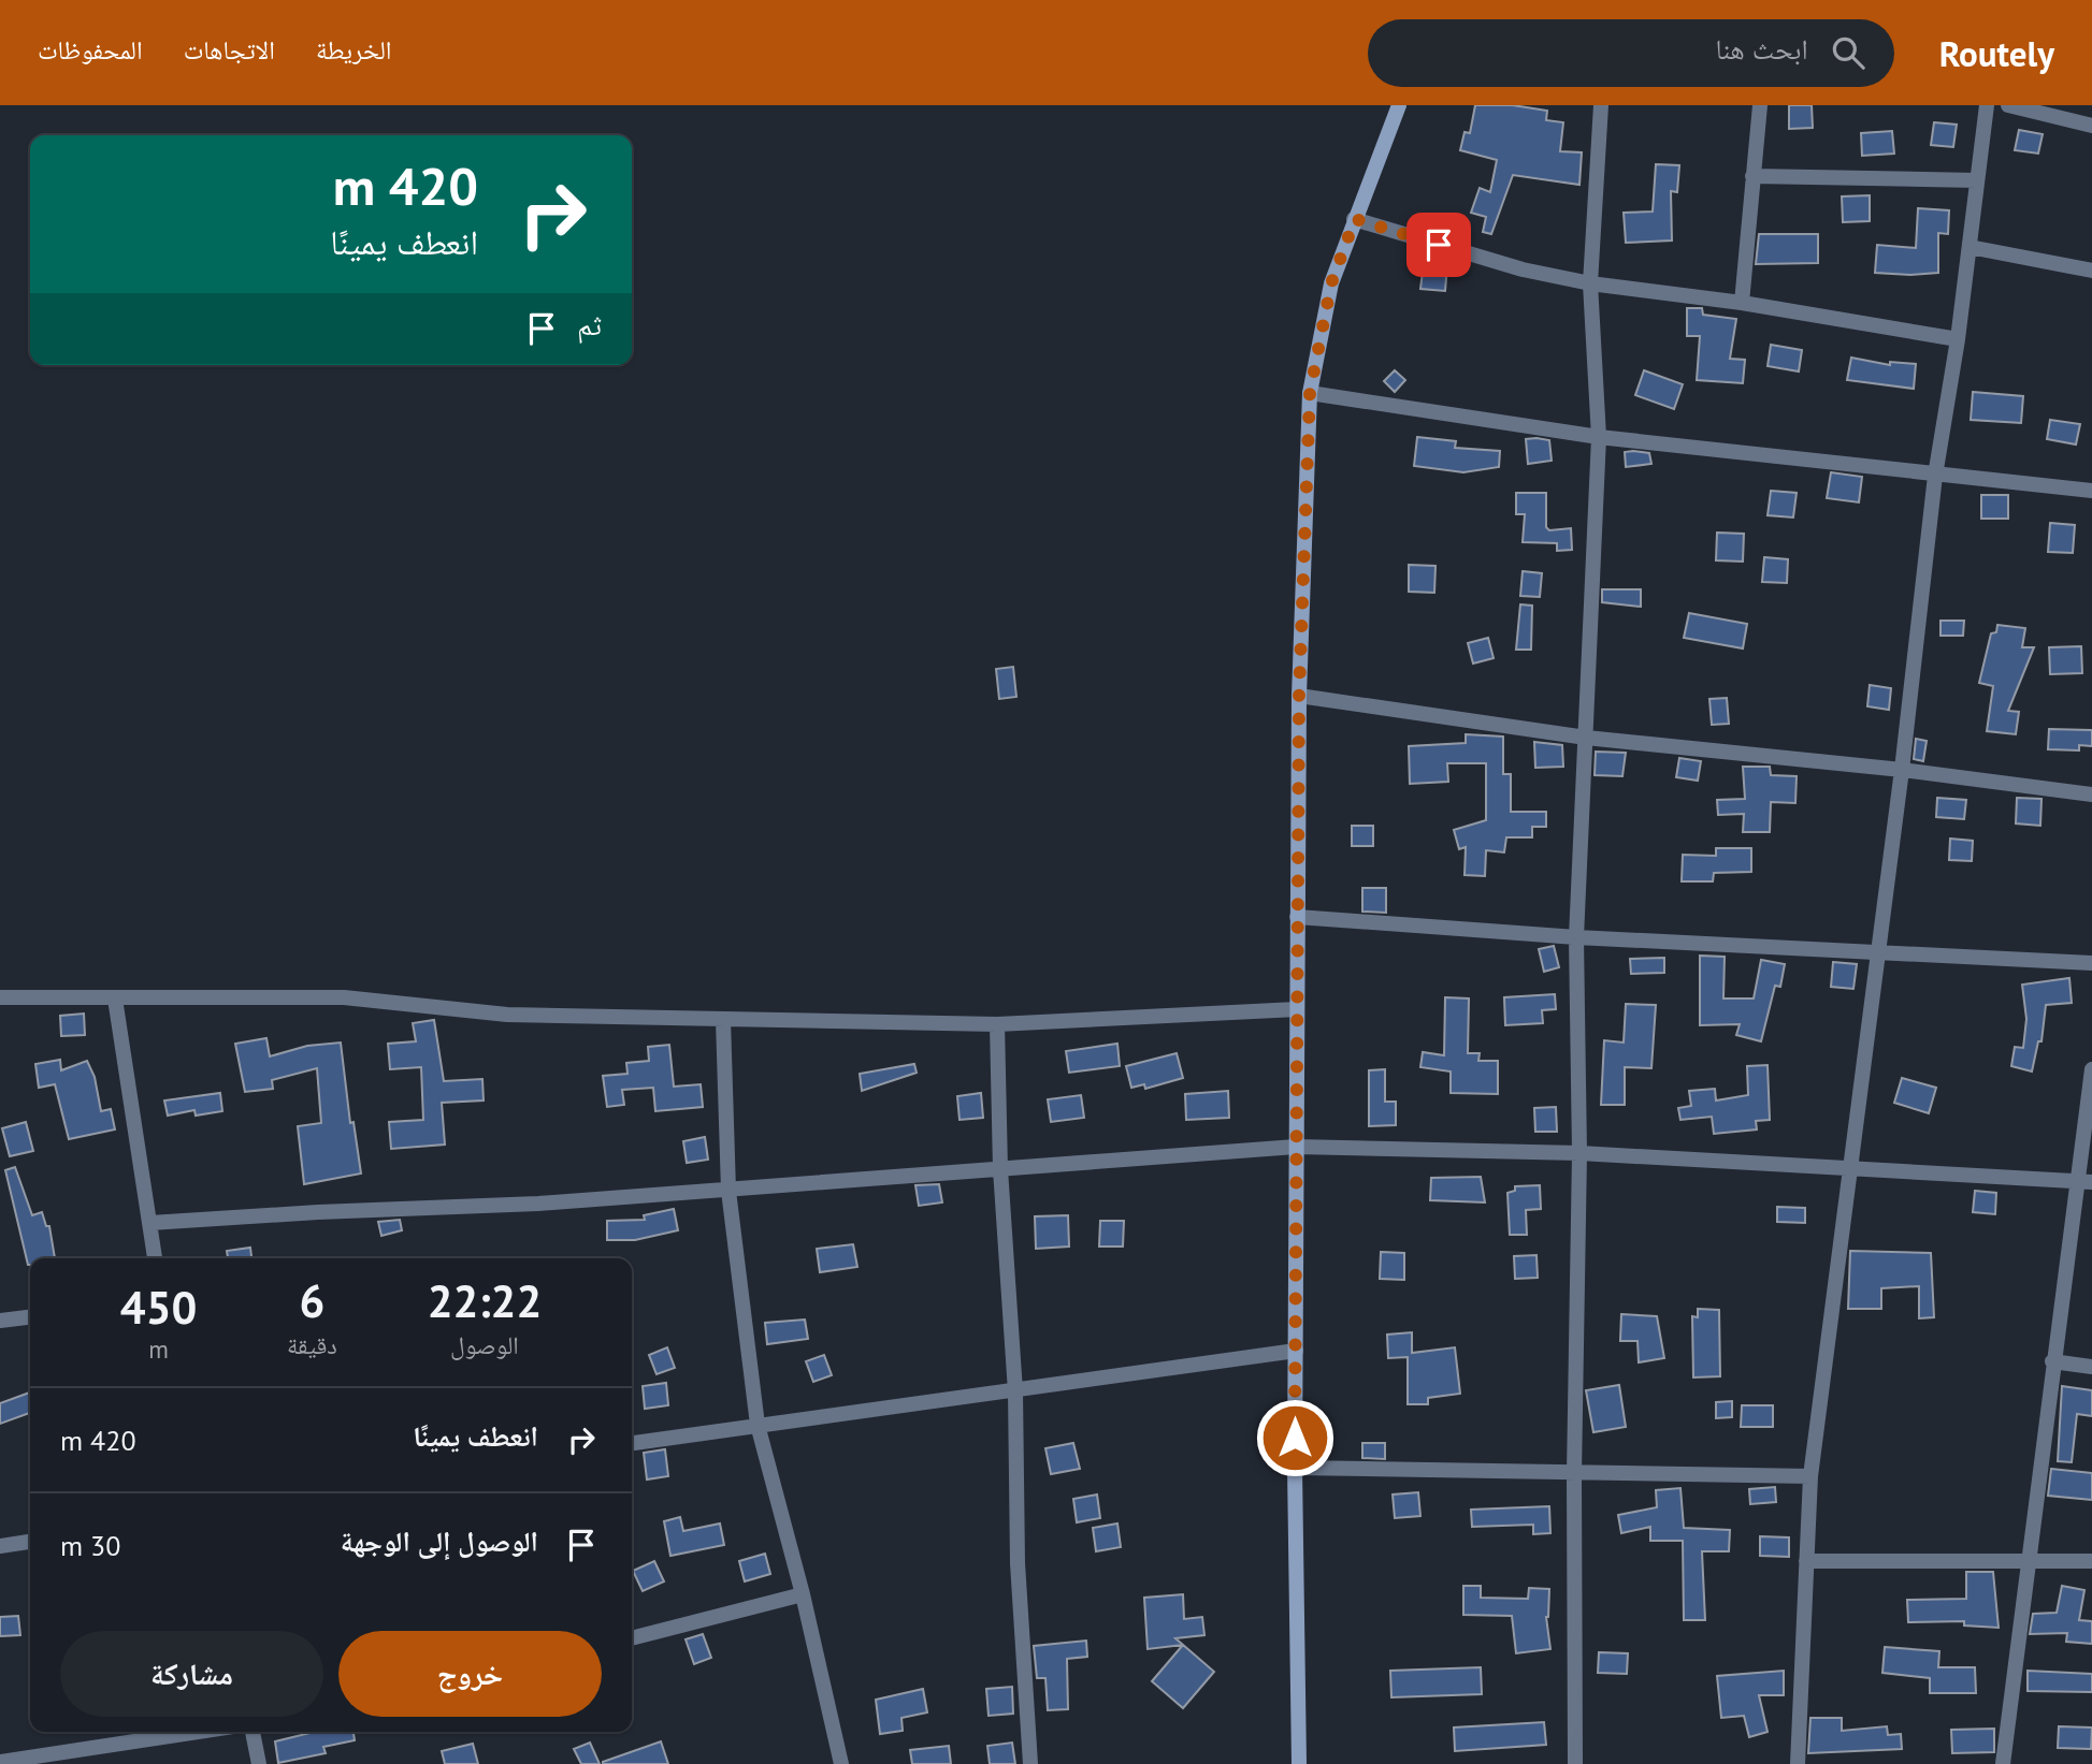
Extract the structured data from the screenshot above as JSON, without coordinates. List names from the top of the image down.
{
  "page": {
    "header": "Routely",
    "search": "ابحث هنا",
    "nav": ["الخريطة", "الاتجاهات", "المحفوظات"],
    "turn": ["420 m", "انعطف يمينًا"],
    "then": "ثم",
    "eta": [
      "22:22",
      "الوصول",
      "6",
      "دقيقة",
      "450",
      "m"
    ],
    "list": [
      {
        "name": "انعطف يمينًا",
        "value": "420 m"
      },
      {
        "name": "الوصول إلى الوجهة",
        "value": "30 m"
      }
    ],
    "buttons": ["خروج", "مشاركة"]
  }
}
